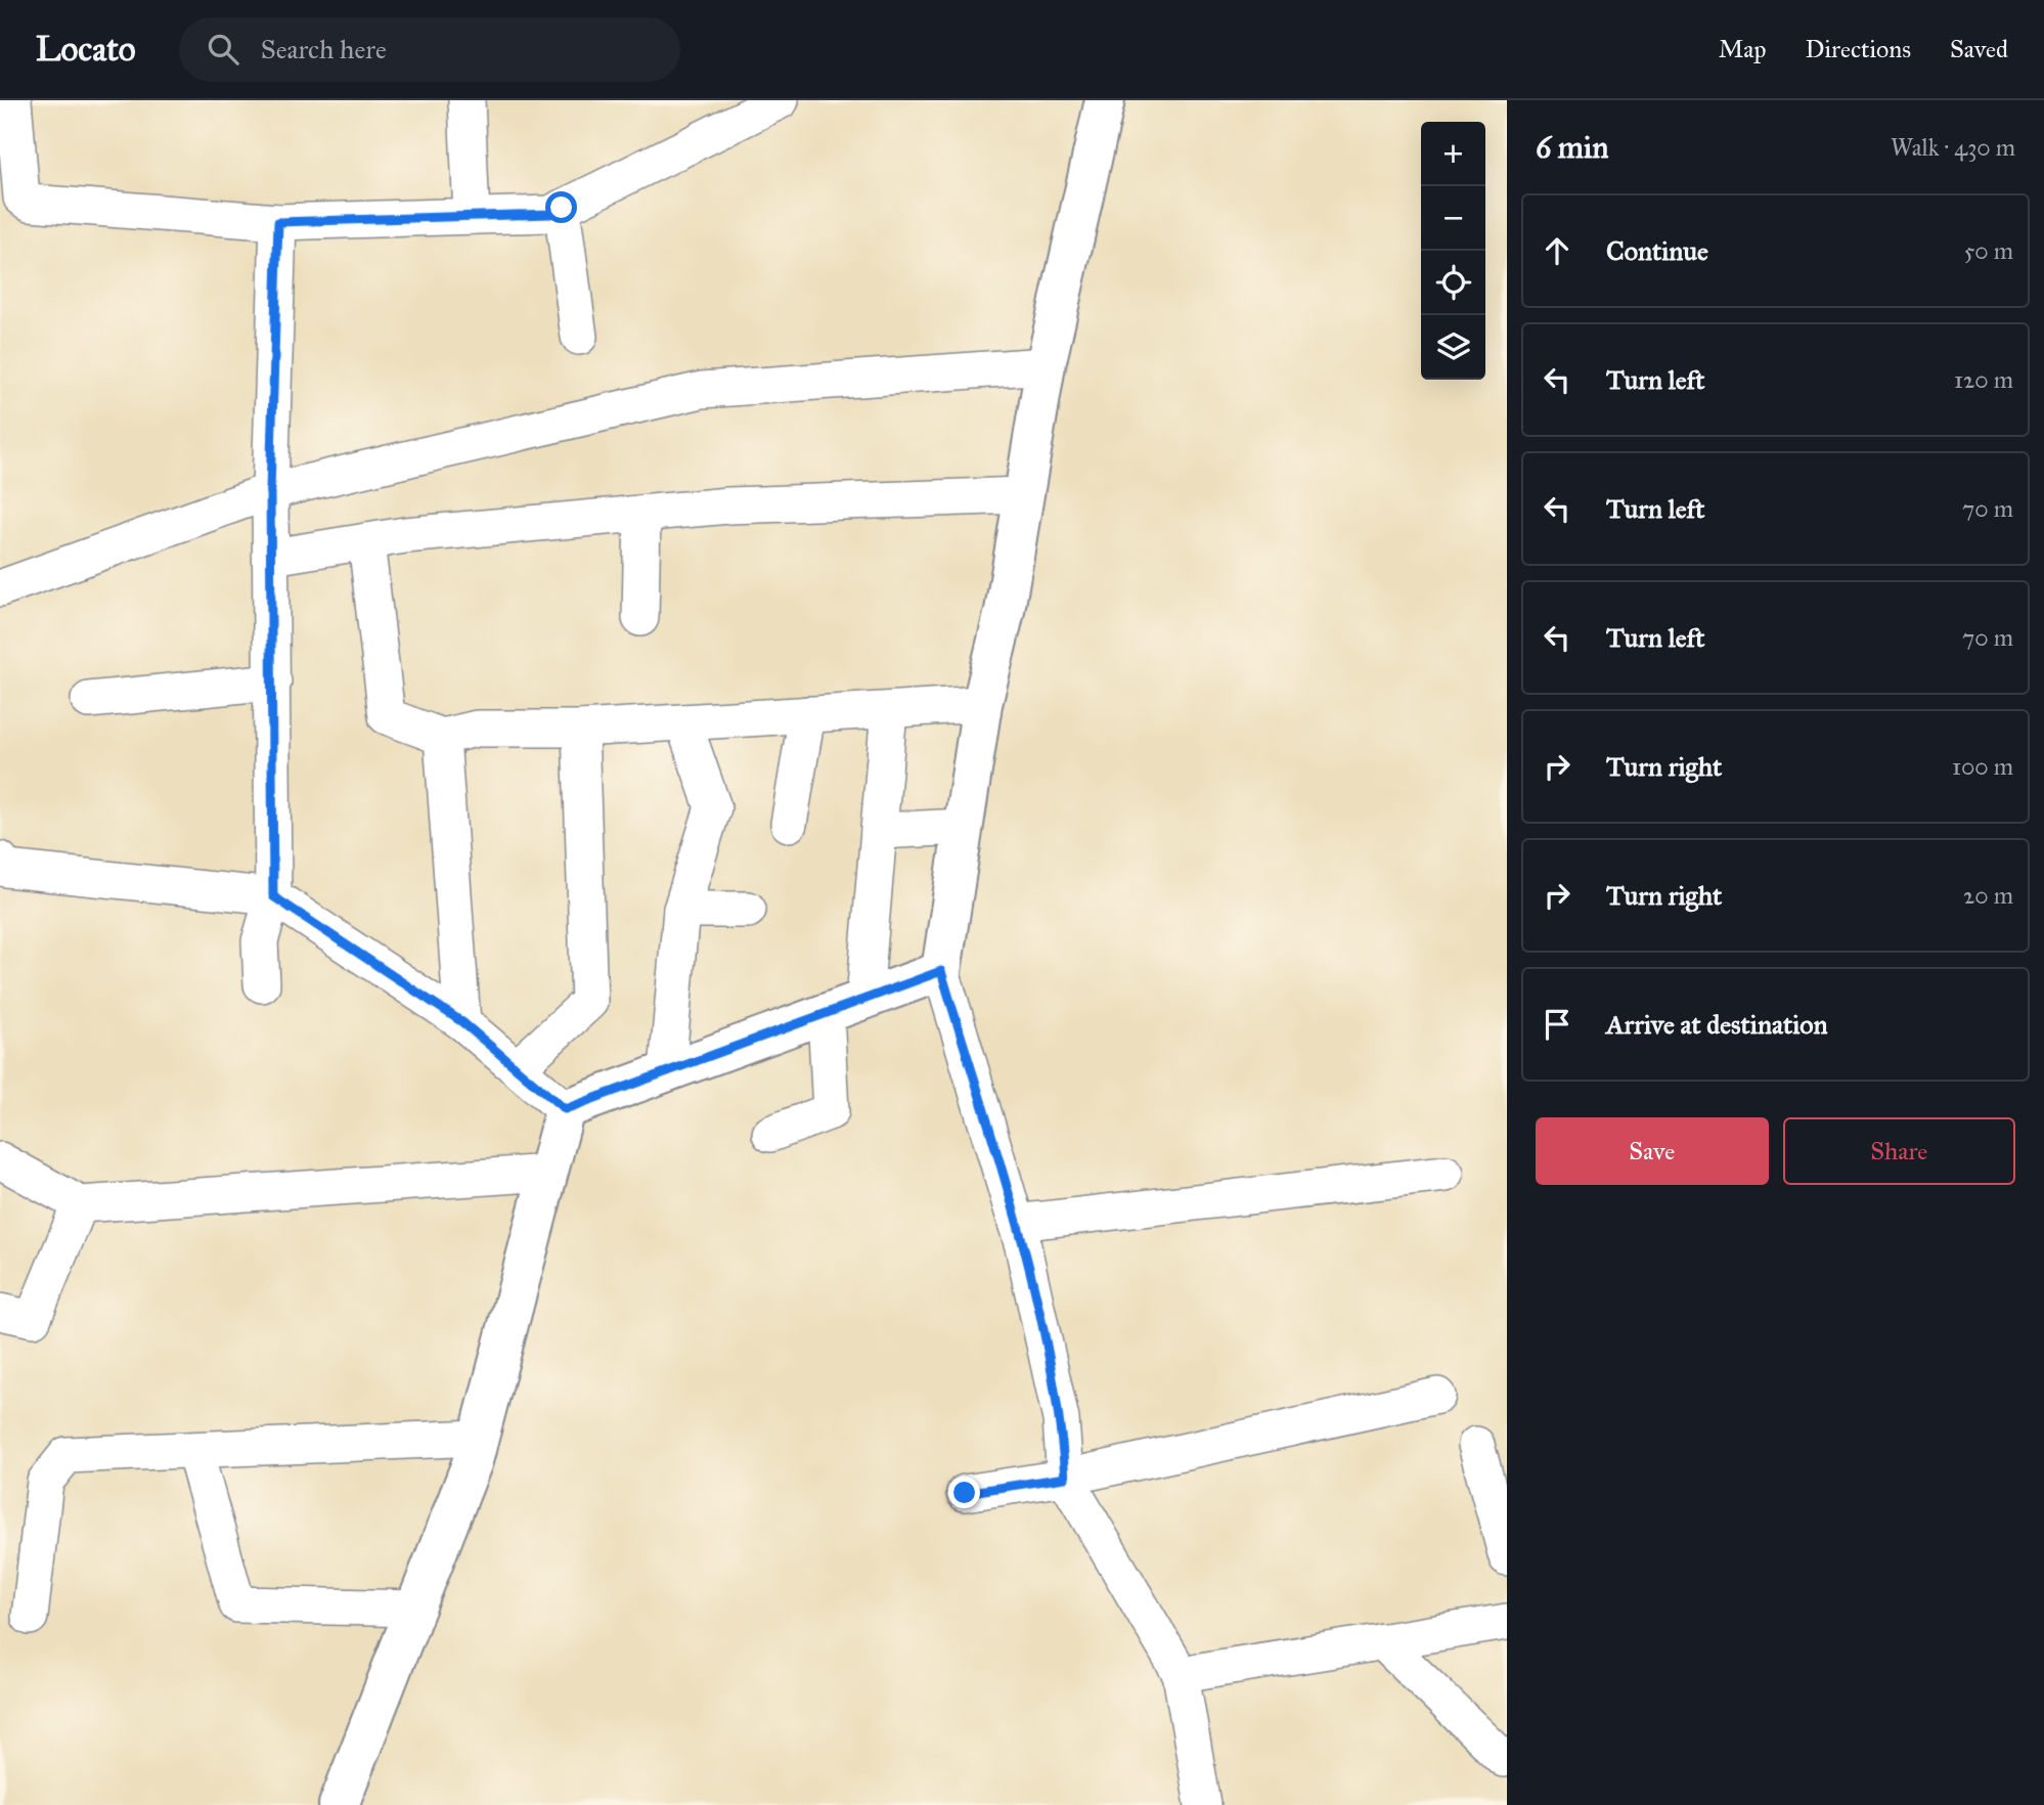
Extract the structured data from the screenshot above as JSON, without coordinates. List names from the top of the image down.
{
  "page": {
    "header": "Locato",
    "search": "Search here",
    "nav": ["Map", "Directions", "Saved"],
    "heading": ["6 min", "Walk · 430 m"],
    "map_buttons": ["+", "−"],
    "list": [
      ["Continue", "50 m"],
      ["Turn left", "120 m"],
      ["Turn left", "70 m"],
      ["Turn left", "70 m"],
      ["Turn right", "100 m"],
      ["Turn right", "20 m"],
      "Arrive at destination"
    ],
    "buttons": ["Save", "Share"]
  }
}
